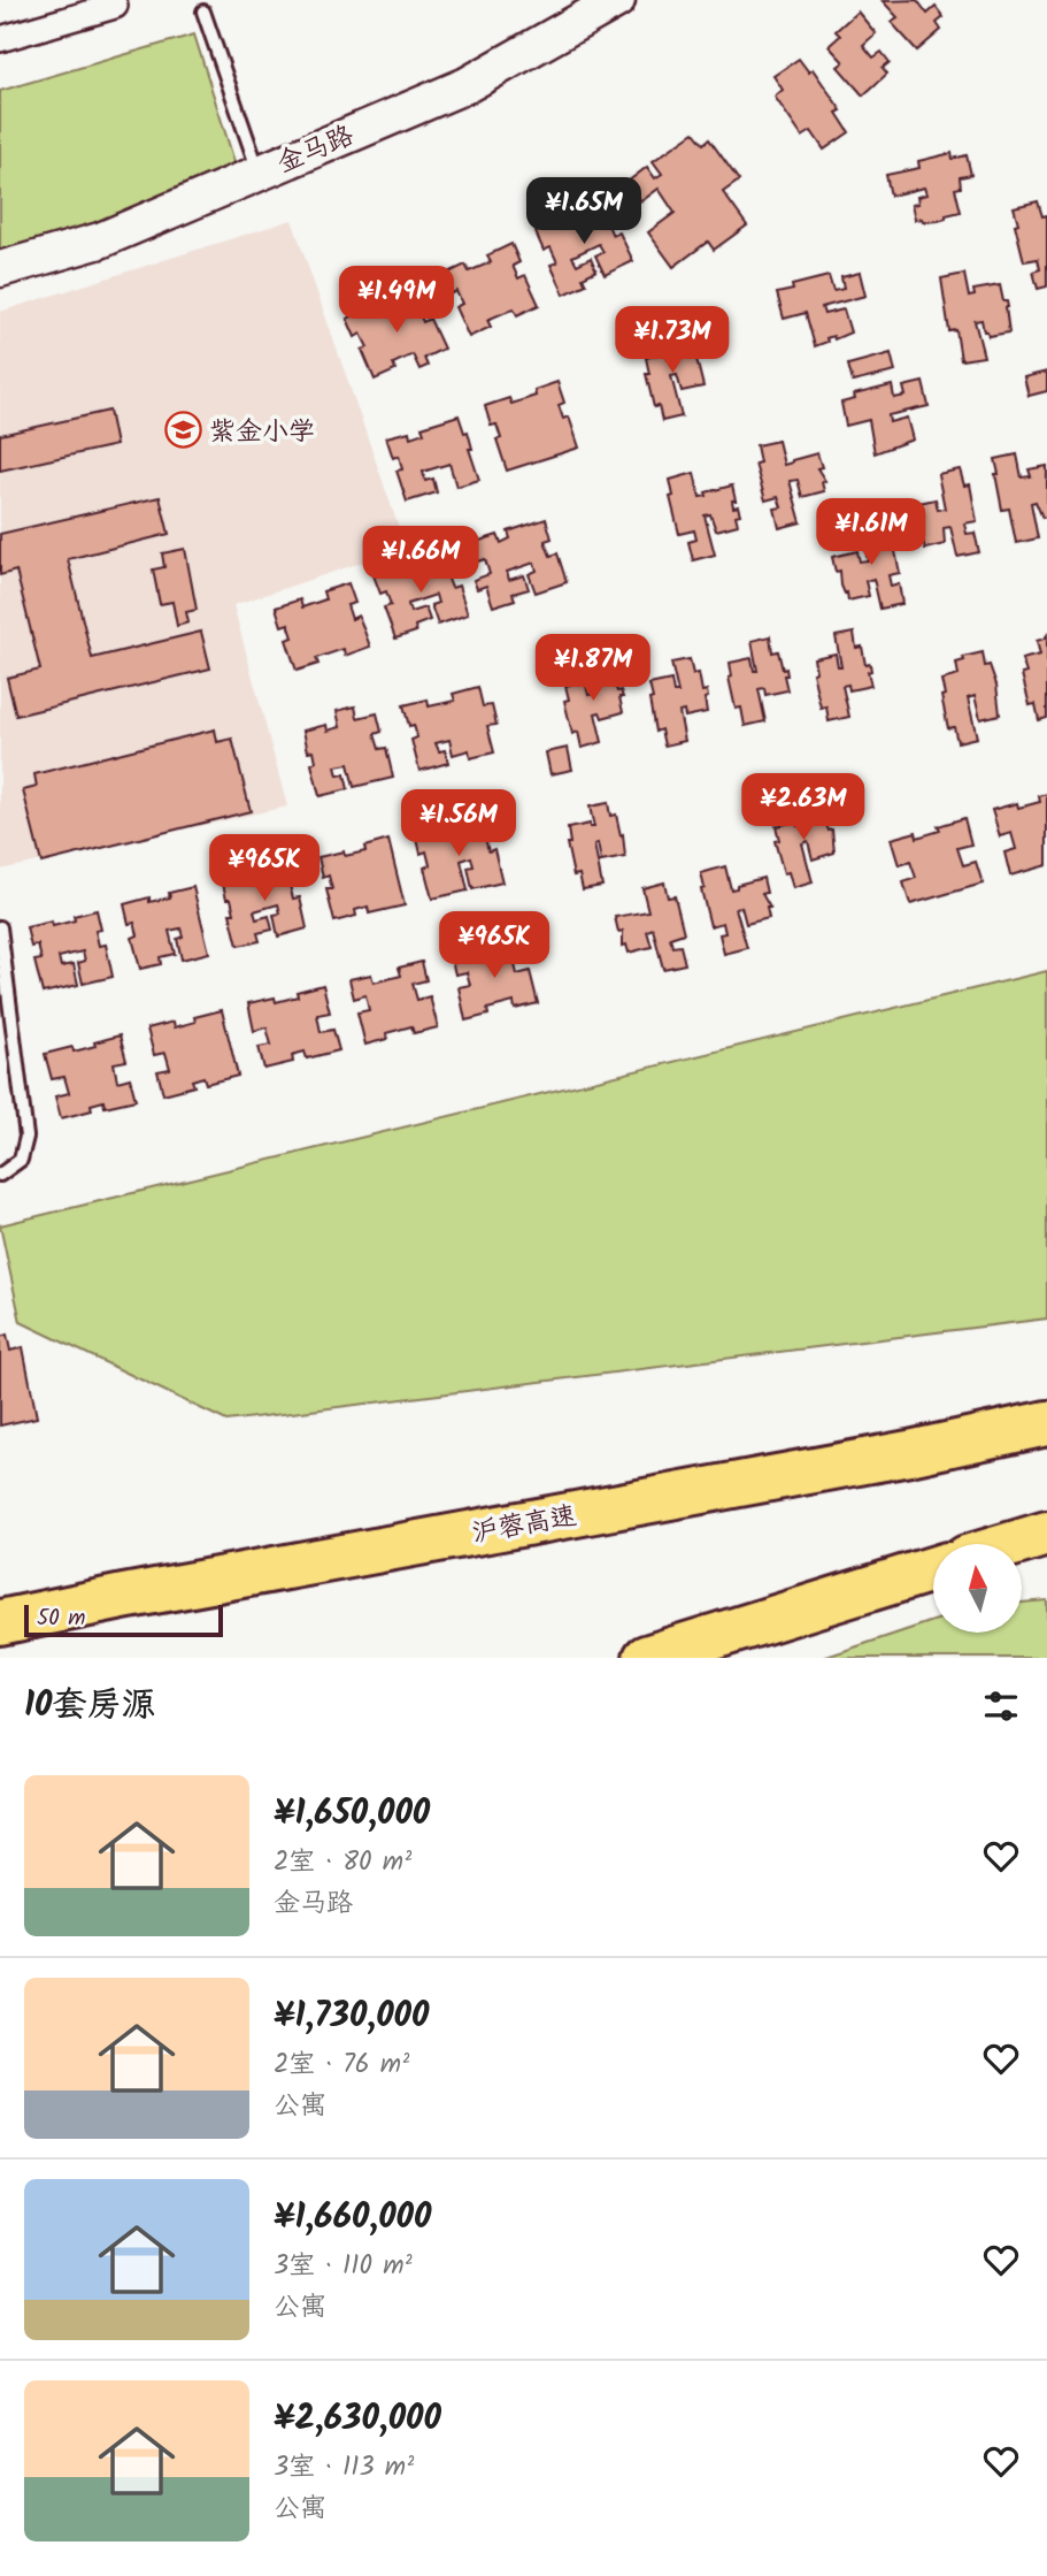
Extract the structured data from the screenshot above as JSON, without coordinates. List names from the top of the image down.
{
  "streets": {
    "highway": ["沪蓉高速"],
    "main road": ["金马路"]
  },
  "places": {
    "school or university": ["紫金小学"]
  },
  "scale_bar": "50 m",
  "north": "top",
  "page": {
    "price": [
      "¥1.65M",
      "¥1.49M",
      "¥1.73M",
      "¥1.61M",
      "¥1.66M",
      "¥1.87M",
      "¥2.63M",
      "¥1.56M",
      "¥965K",
      "¥965K"
    ],
    "scale": "50 m",
    "heading": "10套房源",
    "list": [
      {
        "name": "¥1,650,000",
        "note": "2室 · 80 m² · 金马路"
      },
      {
        "name": "¥1,730,000",
        "note": "2室 · 76 m² · 公寓"
      },
      {
        "name": "¥1,660,000",
        "note": "3室 · 110 m² · 公寓"
      },
      {
        "name": "¥2,630,000",
        "note": "3室 · 113 m² · 公寓"
      }
    ]
  }
}
